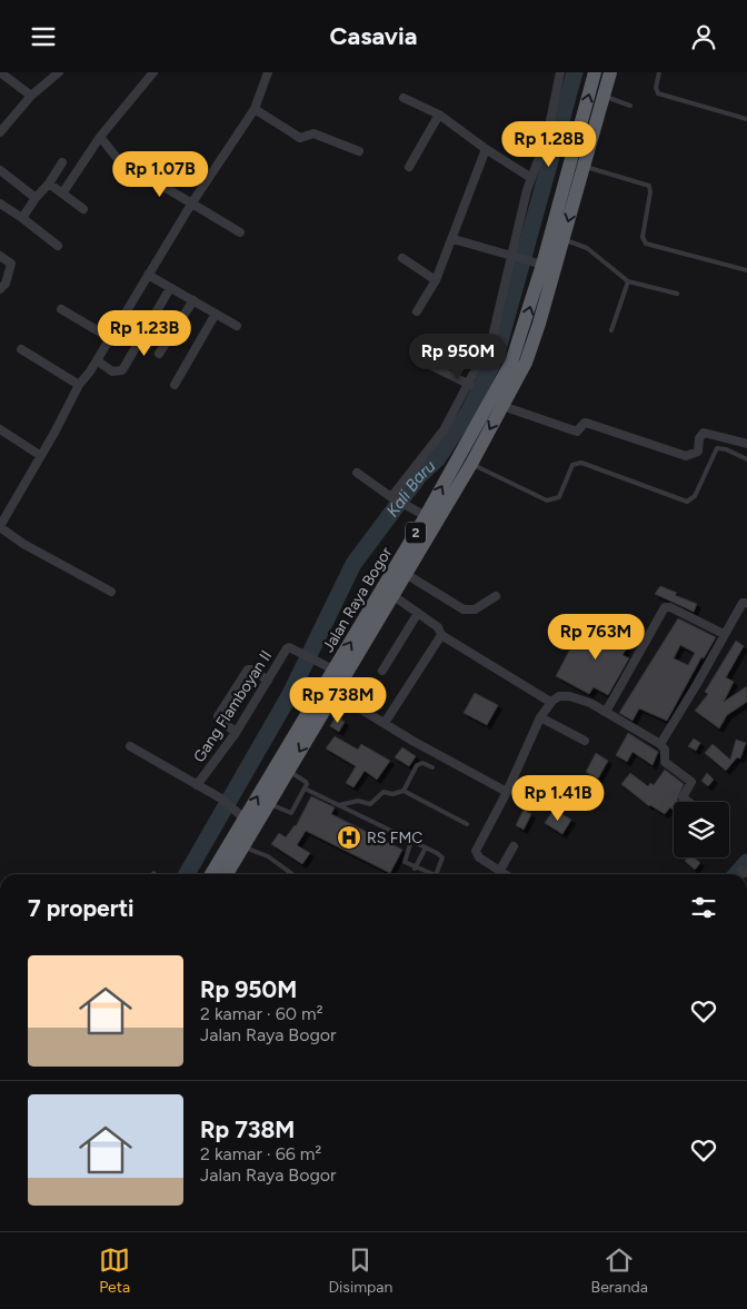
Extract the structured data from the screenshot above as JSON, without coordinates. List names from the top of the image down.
{
  "streets": {
    "highway": ["2", "Jalan Raya Bogor"],
    "street": ["Gang Flamboyan II"]
  },
  "crossings": [
    ["Jalan Raya Bogor", "Gang Flamboyan II"]
  ],
  "water": ["Kali Baru"],
  "places": {
    "hospital": ["RS FMC"]
  },
  "page": {
    "header": "Casavia",
    "price": [
      "Rp 1.28B",
      "Rp 1.07B",
      "Rp 1.23B",
      "Rp 950M",
      "Rp 763M",
      "Rp 738M",
      "Rp 1.41B"
    ],
    "heading": "7 properti",
    "list": [
      {
        "name": "Rp 950M",
        "note": "2 kamar · 60 m² · Jalan Raya Bogor"
      },
      {
        "name": "Rp 738M",
        "note": "2 kamar · 66 m² · Jalan Raya Bogor"
      }
    ],
    "tabs": ["Peta", "Disimpan", "Beranda"]
  }
}
